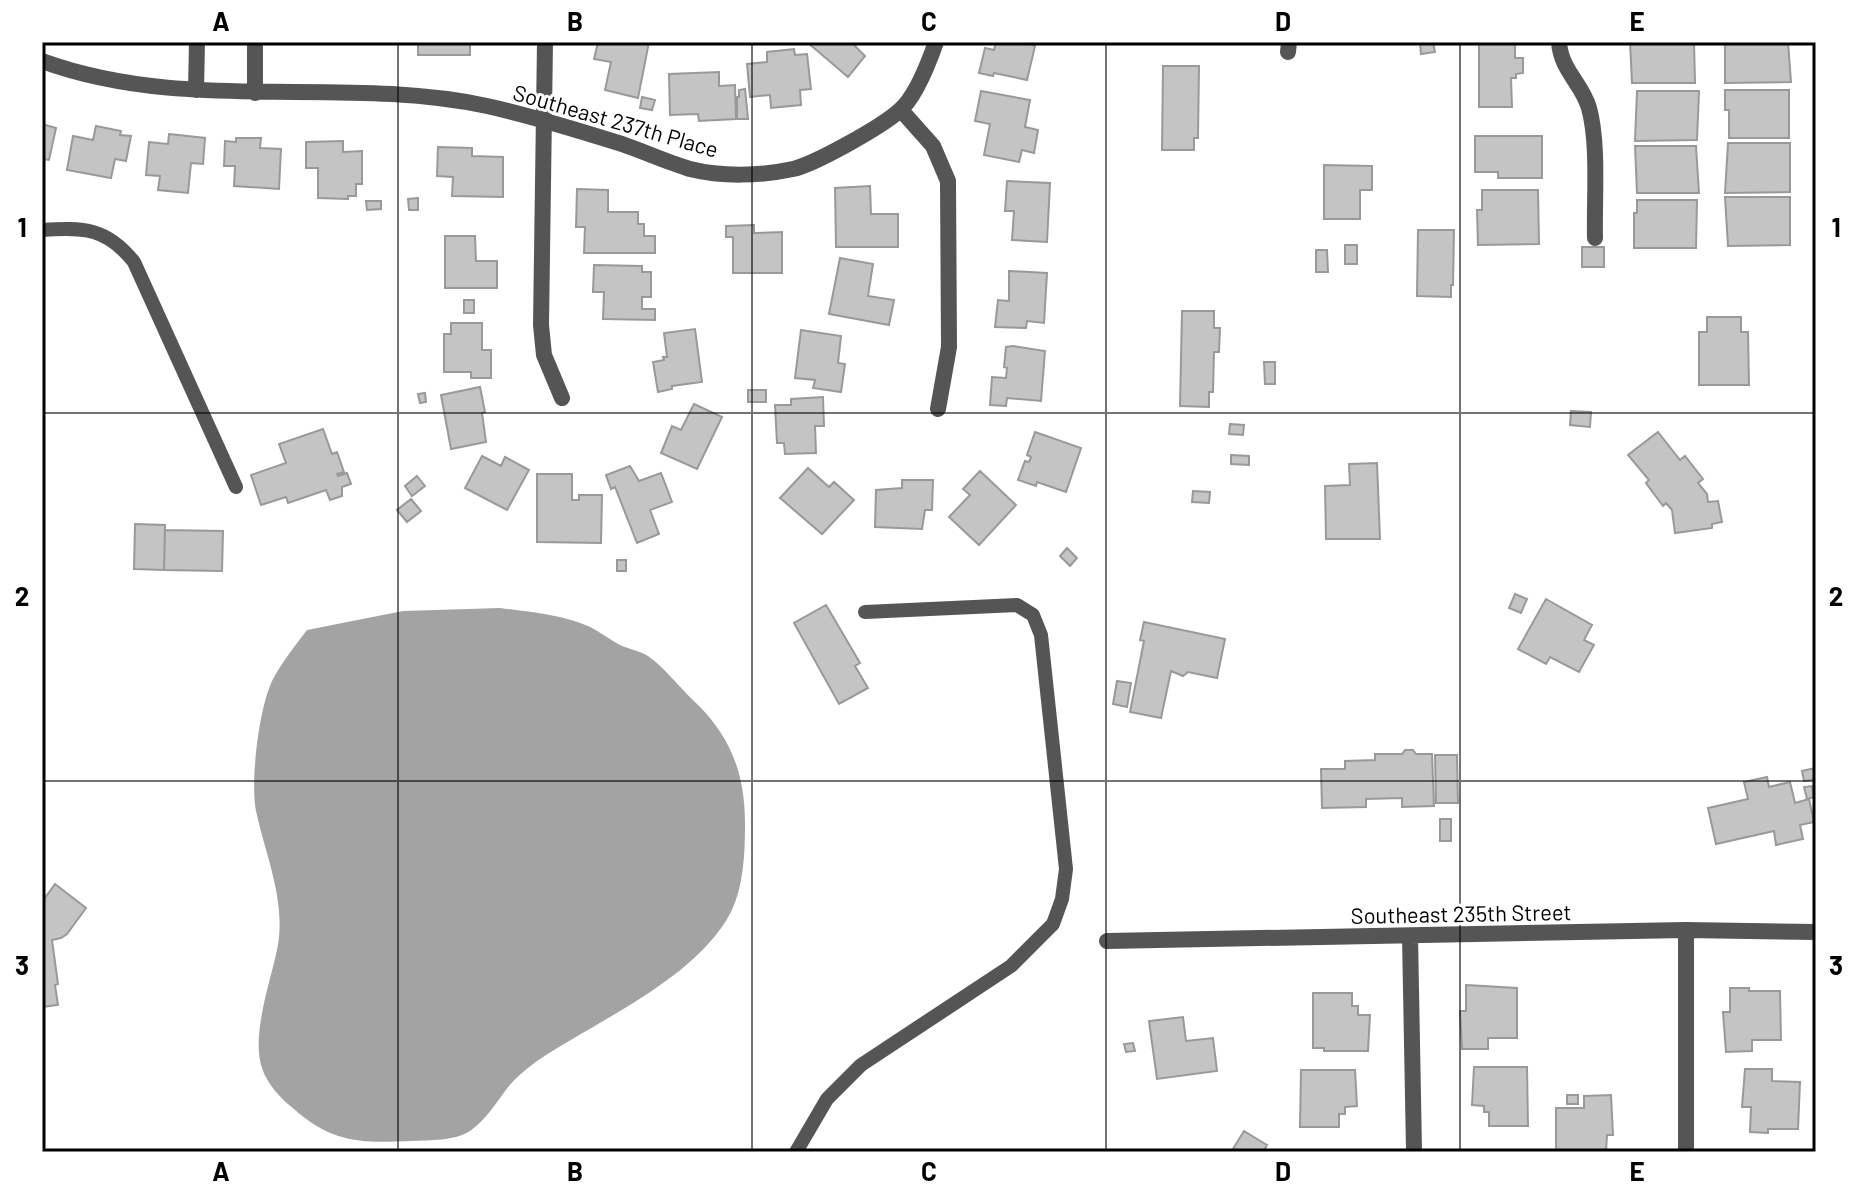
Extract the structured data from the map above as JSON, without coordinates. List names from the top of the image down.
{
  "streets": {
    "street": ["Southeast 237th Place", "Southeast 235th Street"]
  },
  "grid": {
    "columns": [
      "A",
      "B",
      "C",
      "D",
      "E"
    ],
    "rows": ["1", "2", "3"]
  }
}
